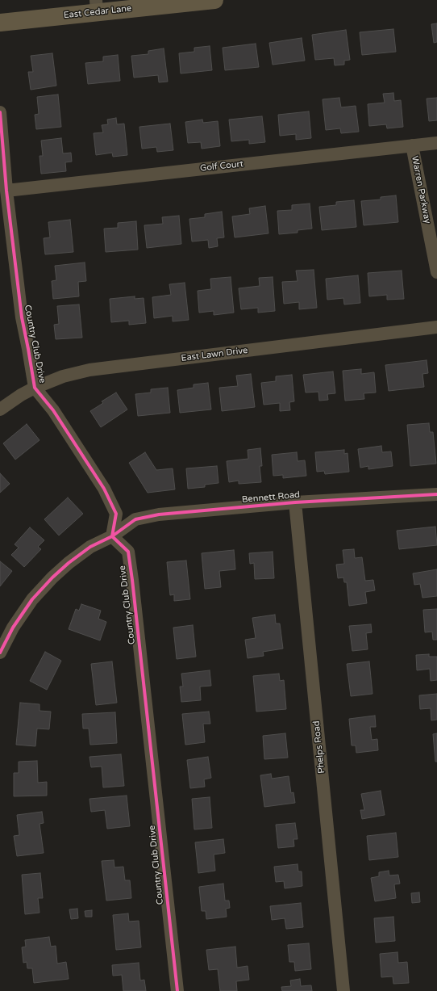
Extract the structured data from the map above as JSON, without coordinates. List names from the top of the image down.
{
  "streets": {
    "street": [
      "East Cedar Lane",
      "Golf Court",
      "Warren Parkway",
      "Country Club Drive",
      "East Lawn Drive",
      "Bennett Road",
      "Phelps Road"
    ]
  },
  "crossings": [
    ["Golf Court", "Warren Parkway"],
    ["Golf Court", "Country Club Drive"],
    ["Country Club Drive", "East Lawn Drive"],
    ["Country Club Drive", "Bennett Road"],
    ["Bennett Road", "Phelps Road"]
  ]
}
